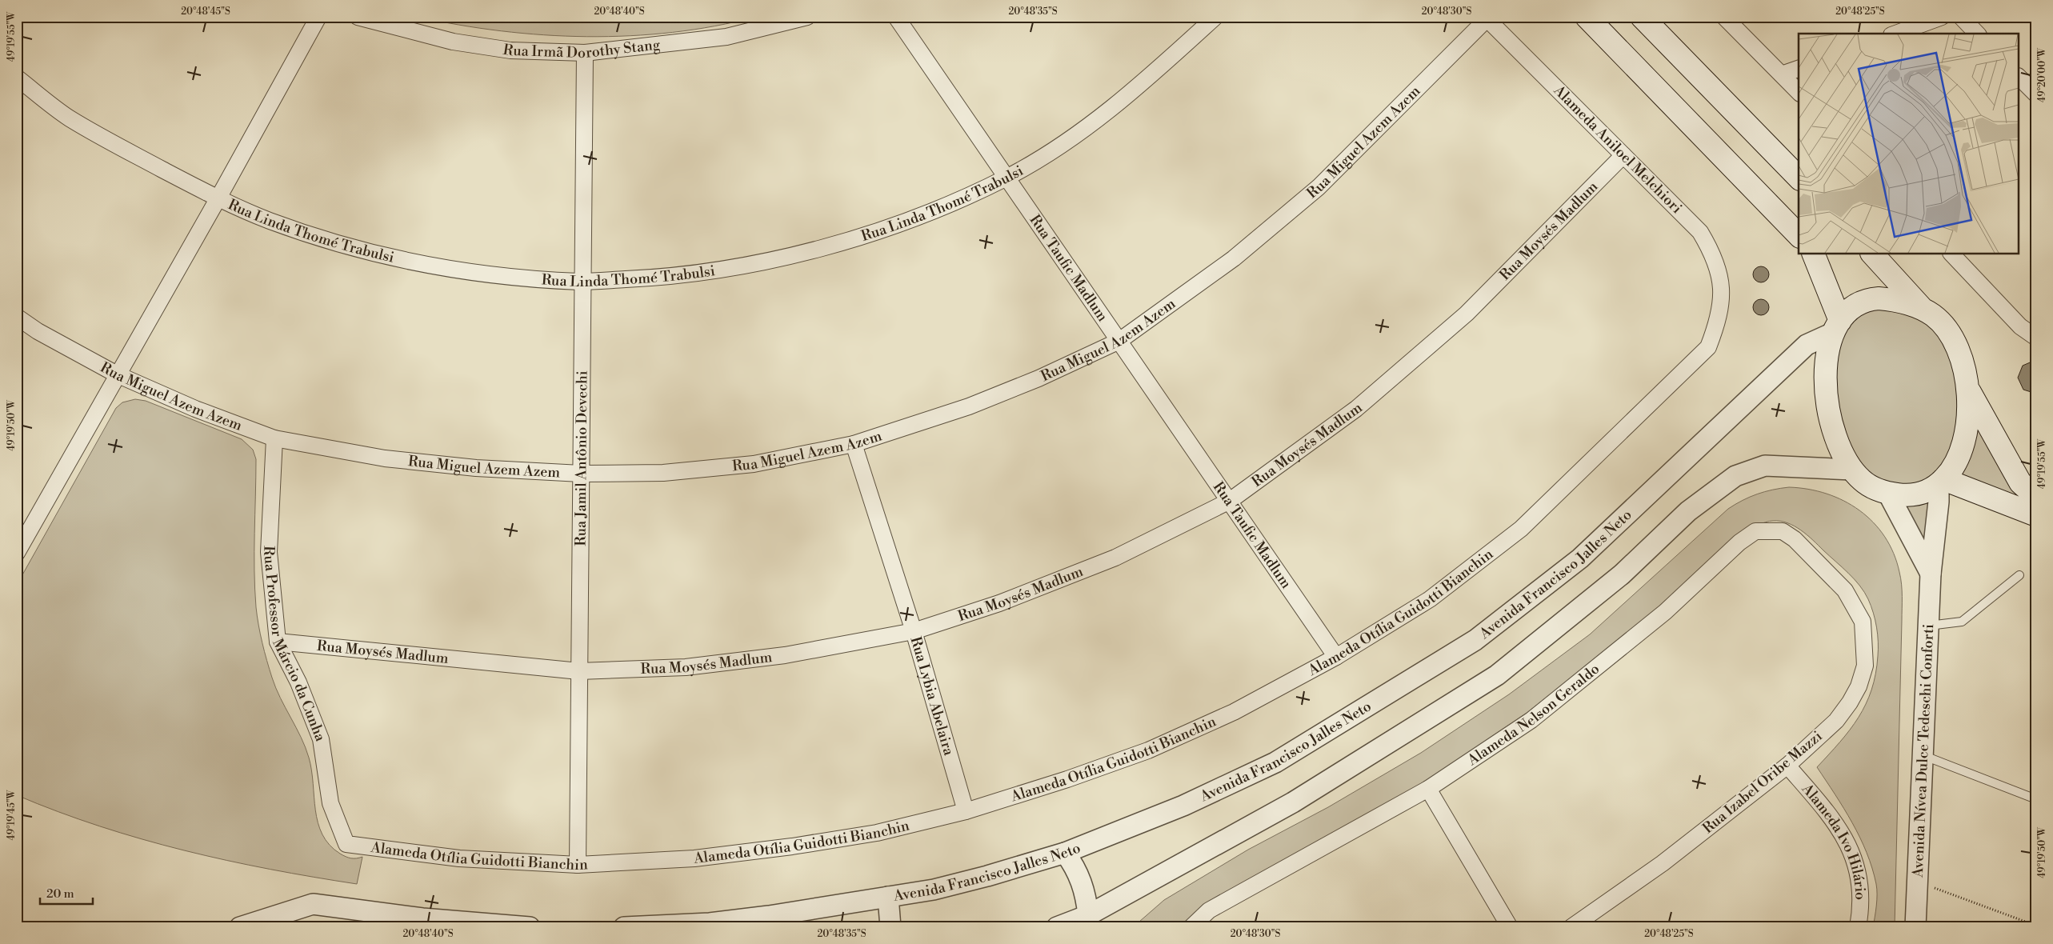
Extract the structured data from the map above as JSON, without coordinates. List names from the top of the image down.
{
  "streets": {
    "street": [
      "Rua Irmã Dorothy Stang",
      "Rua Miguel Azem Azem",
      "Alameda Aniloel Melchiori",
      "Rua Linda Thomé Trabulsi",
      "Rua Moysés Madlum",
      "Rua Taufic Madlum",
      "Rua Jamil Antônio Devechi",
      "Avenida Francisco Jalles Neto",
      "Alameda Otília Guidotti Bianchin",
      "Rua Professor Márcio da Cunha",
      "Rua Lybia Abelaira",
      "Alameda Nelson Geraldo",
      "Avenida Nívea Dulce Tedeschi Conforti",
      "Rua Izabel Oribe Mazzi",
      "Alameda Ivo Hilário"
    ]
  },
  "crossings": [
    ["Rua Irmã Dorothy Stang", "Rua Jamil Antônio Devechi"],
    ["Rua Miguel Azem Azem", "Alameda Aniloel Melchiori"],
    ["Rua Miguel Azem Azem", "Rua Taufic Madlum"],
    ["Rua Miguel Azem Azem", "Rua Jamil Antônio Devechi"],
    ["Rua Miguel Azem Azem", "Rua Professor Márcio da Cunha"],
    ["Rua Miguel Azem Azem", "Rua Lybia Abelaira"],
    ["Alameda Aniloel Melchiori", "Rua Moysés Madlum"],
    ["Alameda Aniloel Melchiori", "Alameda Otília Guidotti Bianchin"],
    ["Rua Linda Thomé Trabulsi", "Rua Taufic Madlum"],
    ["Rua Linda Thomé Trabulsi", "Rua Jamil Antônio Devechi"],
    ["Rua Moysés Madlum", "Rua Taufic Madlum"],
    ["Rua Moysés Madlum", "Rua Jamil Antônio Devechi"],
    ["Rua Moysés Madlum", "Rua Professor Márcio da Cunha"],
    ["Rua Moysés Madlum", "Rua Lybia Abelaira"],
    ["Rua Taufic Madlum", "Alameda Otília Guidotti Bianchin"],
    ["Rua Jamil Antônio Devechi", "Alameda Otília Guidotti Bianchin"],
    ["Alameda Otília Guidotti Bianchin", "Rua Professor Márcio da Cunha"],
    ["Alameda Otília Guidotti Bianchin", "Rua Lybia Abelaira"],
    ["Alameda Nelson Geraldo", "Rua Izabel Oribe Mazzi"],
    ["Rua Izabel Oribe Mazzi", "Alameda Ivo Hilário"]
  ],
  "scale_bar": "20 m",
  "coordinates": [
    "20°48'45\"S",
    "20°48'40\"S",
    "20°48'35\"S",
    "20°48'30\"S",
    "20°48'25\"S",
    "49°19'55\"W",
    "49°20'00\"W",
    "49°19'50\"W",
    "49°19'45\"W"
  ]
}
